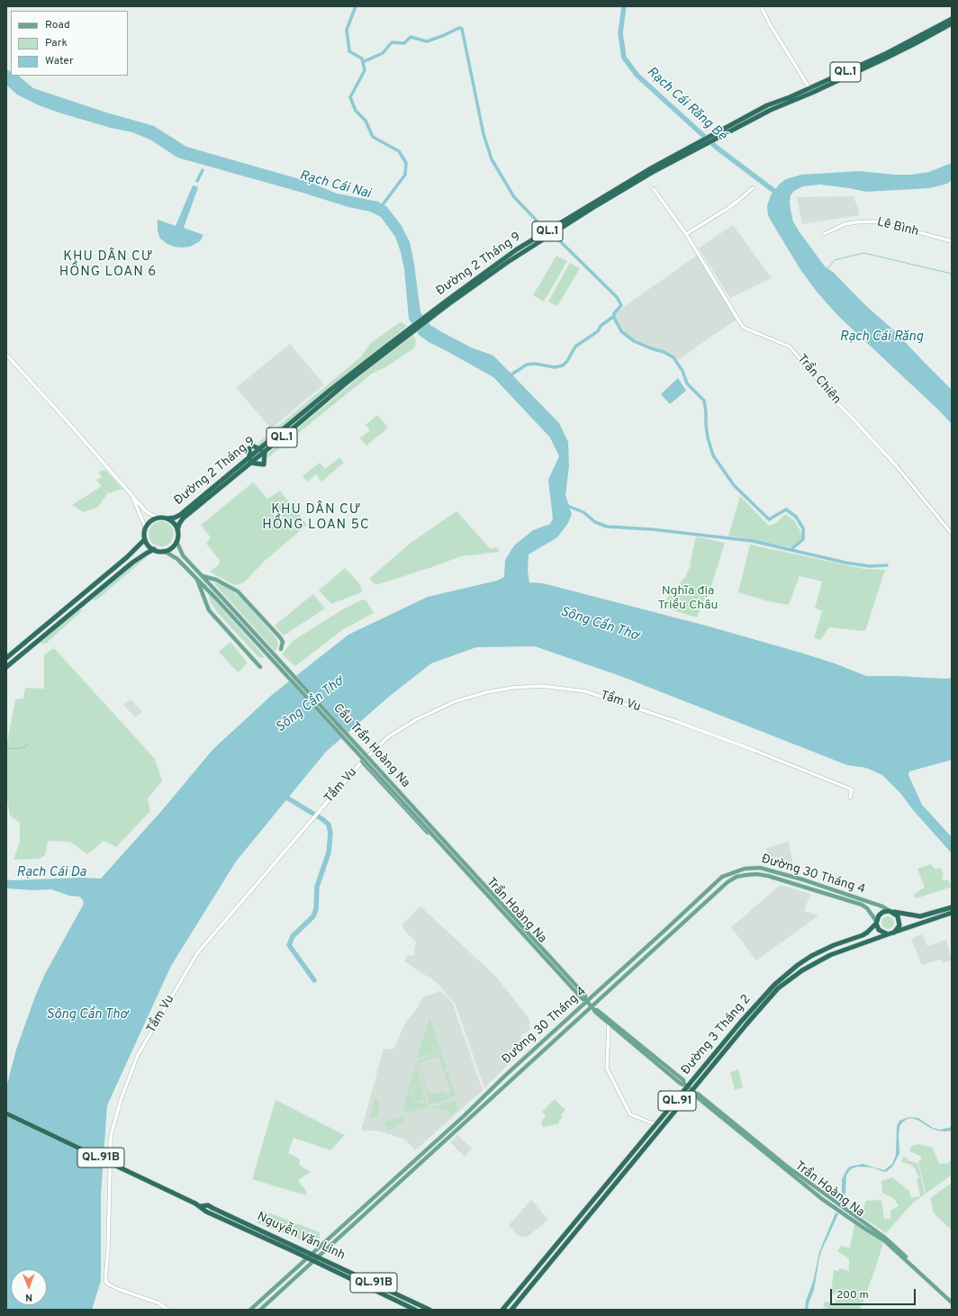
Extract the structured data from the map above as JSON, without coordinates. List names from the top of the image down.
{
  "streets": {
    "highway": [
      "QL.1",
      "Đường 2 Tháng 9",
      "Đường 3 Tháng 2",
      "QL.91",
      "QL.91B",
      "Nguyễn Văn Linh"
    ],
    "main road": ["Cầu Trần Hoàng Na", "Đường 30 Tháng 4", "Trần Hoàng Na"],
    "street": ["Lê Bình", "Trần Chiên", "Tầm Vu"]
  },
  "crossings": [
    ["Cầu Trần Hoàng Na", "Trần Hoàng Na"],
    ["Đường 30 Tháng 4", "Trần Hoàng Na"],
    ["Đường 30 Tháng 4", "Đường 3 Tháng 2"],
    ["Đường 30 Tháng 4", "QL.91"],
    ["Đường 30 Tháng 4", "Nguyễn Văn Linh"],
    ["Trần Hoàng Na", "Đường 3 Tháng 2"],
    ["Đường 3 Tháng 2", "QL.91"]
  ],
  "districts": ["KHU DÂN CƯ HỒNG LOAN 6", "KHU DÂN CƯ HỒNG LOAN 5C"],
  "water": [
    "Rạch Cái Răng Bé",
    "Rạch Cái Nai",
    "Rạch Cái Răng",
    "Sông Cần Thơ",
    "Rạch Cái Da"
  ],
  "parks": ["Nghĩa địa Triều Châu"],
  "legend": ["Road", "Park", "Water"],
  "scale_bar": "200 m",
  "north": "bottom"
}
